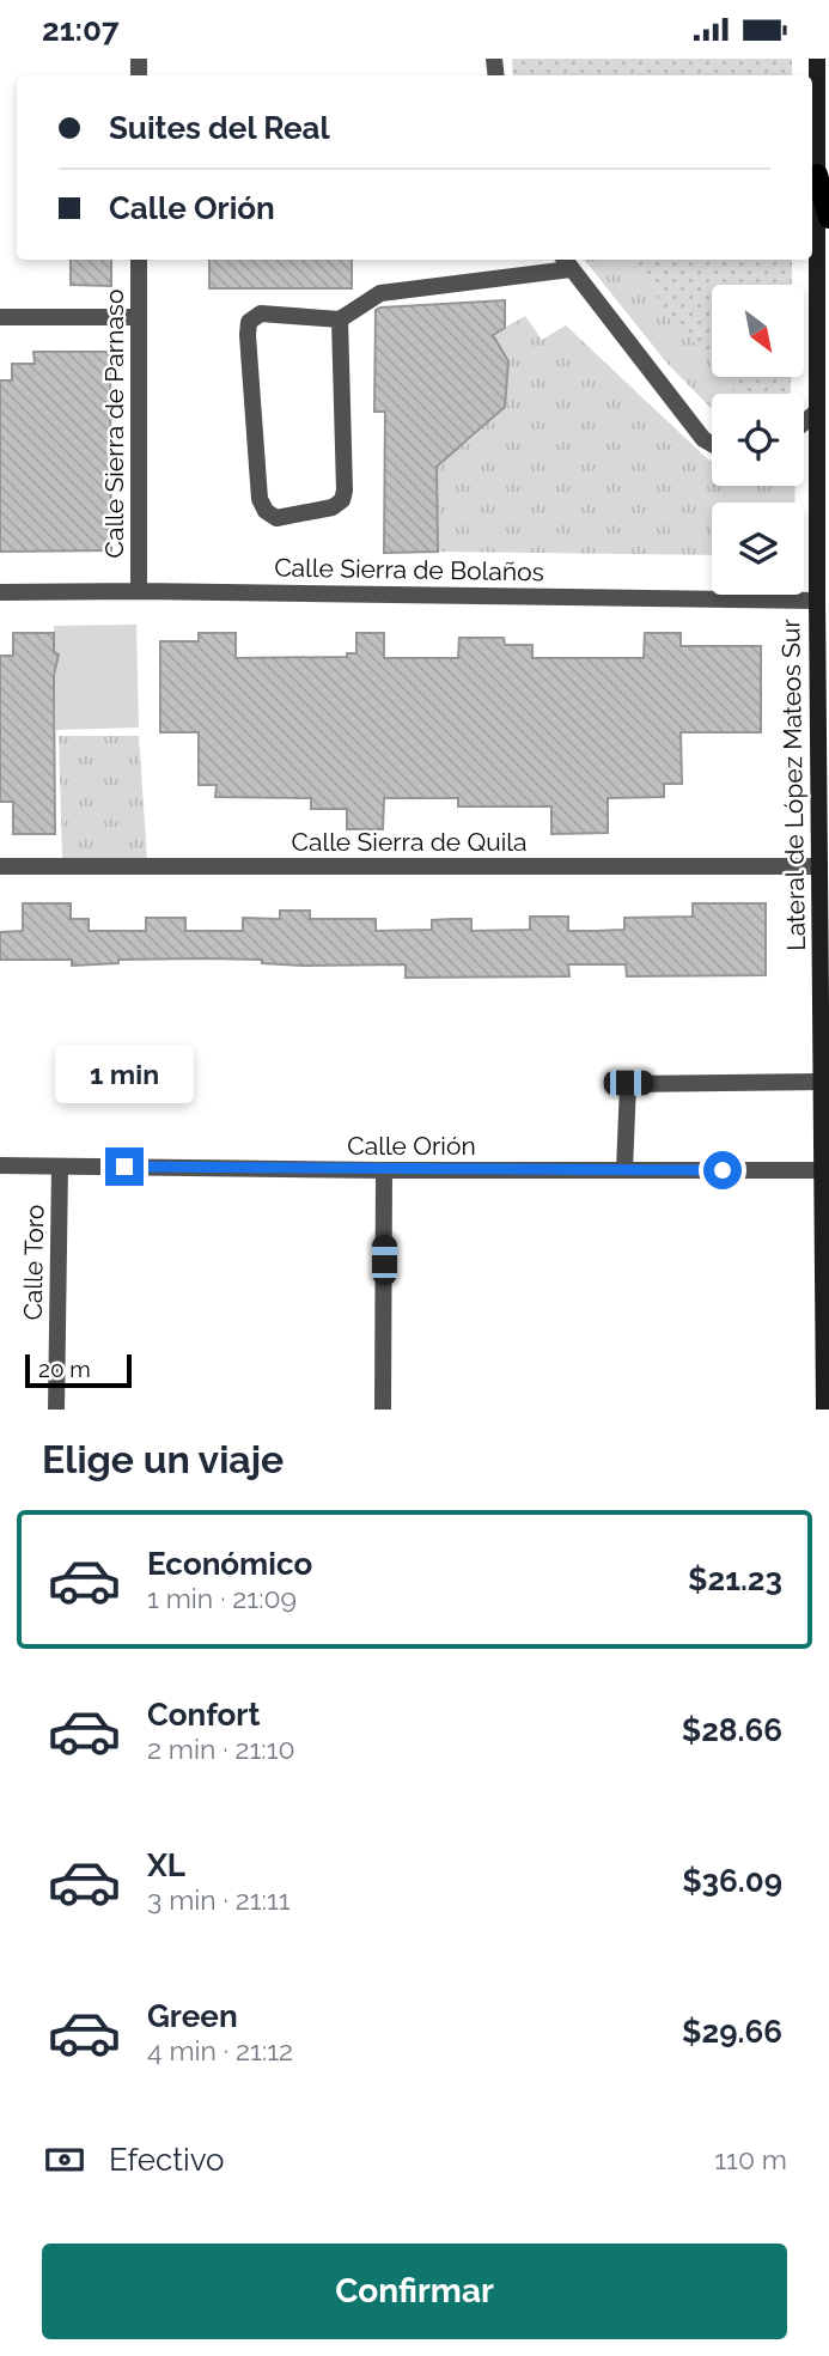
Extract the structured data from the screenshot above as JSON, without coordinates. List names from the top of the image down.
{
  "streets": {
    "main road": ["Lateral de López Mateos Sur"],
    "street": [
      "Calle Sierra de Parnaso",
      "Calle Sierra de Bolaños",
      "Calle Sierra de Quila",
      "Calle Orión",
      "Calle Toro"
    ]
  },
  "crossings": [
    ["Calle Sierra de Parnaso", "Calle Sierra de Bolaños"],
    ["Calle Sierra de Bolaños", "Lateral de López Mateos Sur"],
    ["Lateral de López Mateos Sur", "Calle Sierra de Quila"],
    ["Lateral de López Mateos Sur", "Calle Orión"],
    ["Calle Orión", "Calle Toro"]
  ],
  "scale_bar": "20 m",
  "north": "bottom right",
  "page": {
    "status": "21:07",
    "banner": ["Suites del Real", "Calle Orión"],
    "bubble": "1 min",
    "scale": "20 m",
    "heading": "Elige un viaje",
    "list": [
      {
        "name": "Económico",
        "note": "1 min · 21:09",
        "value": "$21.23"
      },
      {
        "name": "Confort",
        "note": "2 min · 21:10",
        "value": "$28.66"
      },
      {
        "name": "XL",
        "note": "3 min · 21:11",
        "value": "$36.09"
      },
      {
        "name": "Green",
        "note": "4 min · 21:12",
        "value": "$29.66"
      }
    ],
    "pay": ["Efectivo", "110 m"],
    "buttons": "Confirmar"
  }
}
